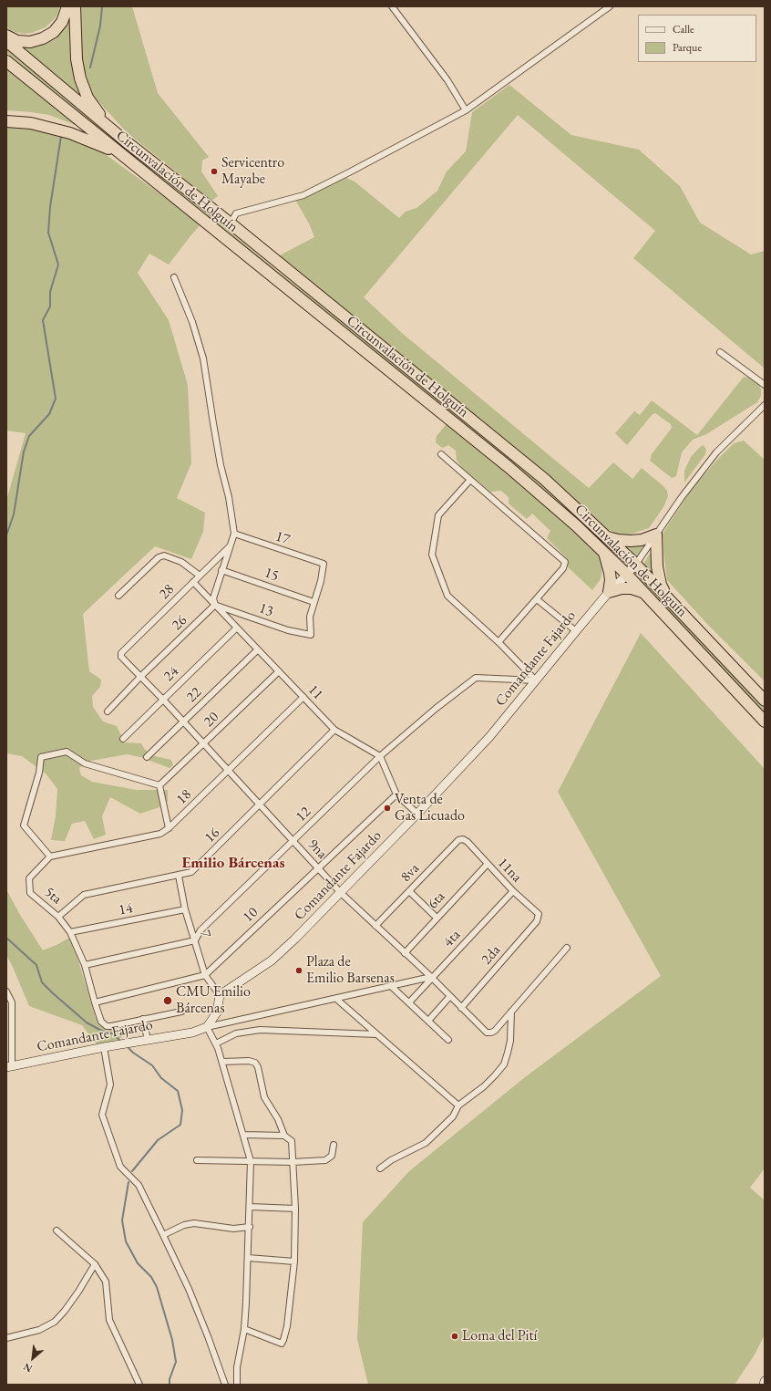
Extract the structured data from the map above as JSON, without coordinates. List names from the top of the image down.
{
  "streets": {
    "highway": ["Circunvalación de Holguín"],
    "street": [
      "17",
      "15",
      "28",
      "13",
      "26",
      "Comandante Fajardo",
      "24",
      "11",
      "22",
      "20",
      "18",
      "12",
      "16",
      "9na",
      "11na",
      "8va",
      "5ta",
      "6ta",
      "14",
      "10",
      "7",
      "4ta",
      "2da"
    ]
  },
  "crossings": [
    ["Circunvalación de Holguín", "Comandante Fajardo"],
    ["17", "15"],
    ["17", "13"],
    ["15", "13"],
    ["28", "11"],
    ["28", "9na"],
    ["13", "26"],
    ["13", "11"],
    ["26", "11"],
    ["26", "9na"],
    ["Comandante Fajardo", "12"],
    ["Comandante Fajardo", "9na"],
    ["Comandante Fajardo", "7"],
    ["24", "11"],
    ["24", "9na"],
    ["11", "22"],
    ["11", "20"],
    ["11", "18"],
    ["11", "12"],
    ["11", "16"],
    ["22", "9na"],
    ["20", "9na"],
    ["18", "9na"],
    ["18", "5ta"],
    ["12", "9na"],
    ["12", "7"],
    ["16", "9na"],
    ["16", "5ta"],
    ["16", "7"],
    ["9na", "8va"],
    ["9na", "6ta"],
    ["9na", "10"],
    ["9na", "4ta"],
    ["9na", "2da"],
    ["11na", "8va"],
    ["11na", "6ta"],
    ["11na", "4ta"],
    ["11na", "2da"],
    ["5ta", "14"],
    ["5ta", "10"],
    ["14", "7"],
    ["10", "7"]
  ],
  "districts": ["Emilio Bárcenas"],
  "places": [
    "Servicentro Mayabe",
    "Venta de Gas Licuado",
    "Plaza de Emilio Barsenas",
    "CMU Emilio Bárcenas",
    "Loma del Pití"
  ],
  "legend": ["Calle", "Parque"],
  "north": "bottom left"
}
